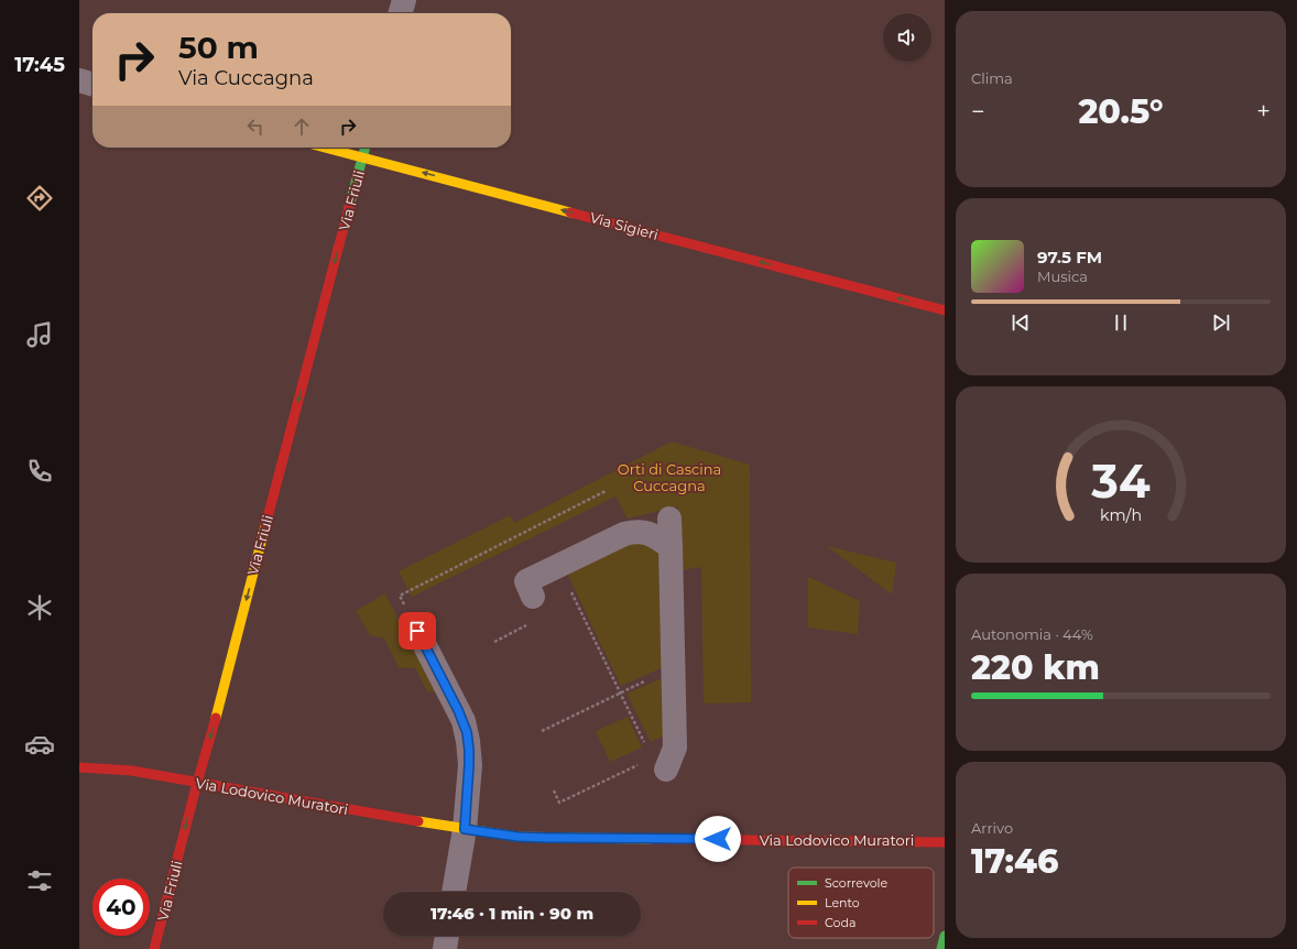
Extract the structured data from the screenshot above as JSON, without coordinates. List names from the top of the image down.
{
  "streets": {
    "street": ["Via Friuli", "Via Sigieri", "Via Lodovico Muratori"]
  },
  "crossings": [
    ["Via Friuli", "Via Sigieri"],
    ["Via Friuli", "Via Lodovico Muratori"]
  ],
  "one_way": ["Via Friuli", "Via Sigieri"],
  "parks": ["Orti di Cascina Cuccagna"],
  "legend": ["Scorrevole", "Lento", "Coda"],
  "page": {
    "tabs": "17:45",
    "tile": [
      "Clima",
      ["Autonomia · 44%", "220 km"],
      ["Arrivo", "17:46"]
    ],
    "turn": ["50 m", "Via Cuccagna"],
    "heat": ["−", "20.5°", "+"],
    "song": ["97.5 FM", "Musica"],
    "limit": "40",
    "trip": "17:46 · 1 min · 90 m",
    "gauge": ["34", "km/h"]
  }
}
